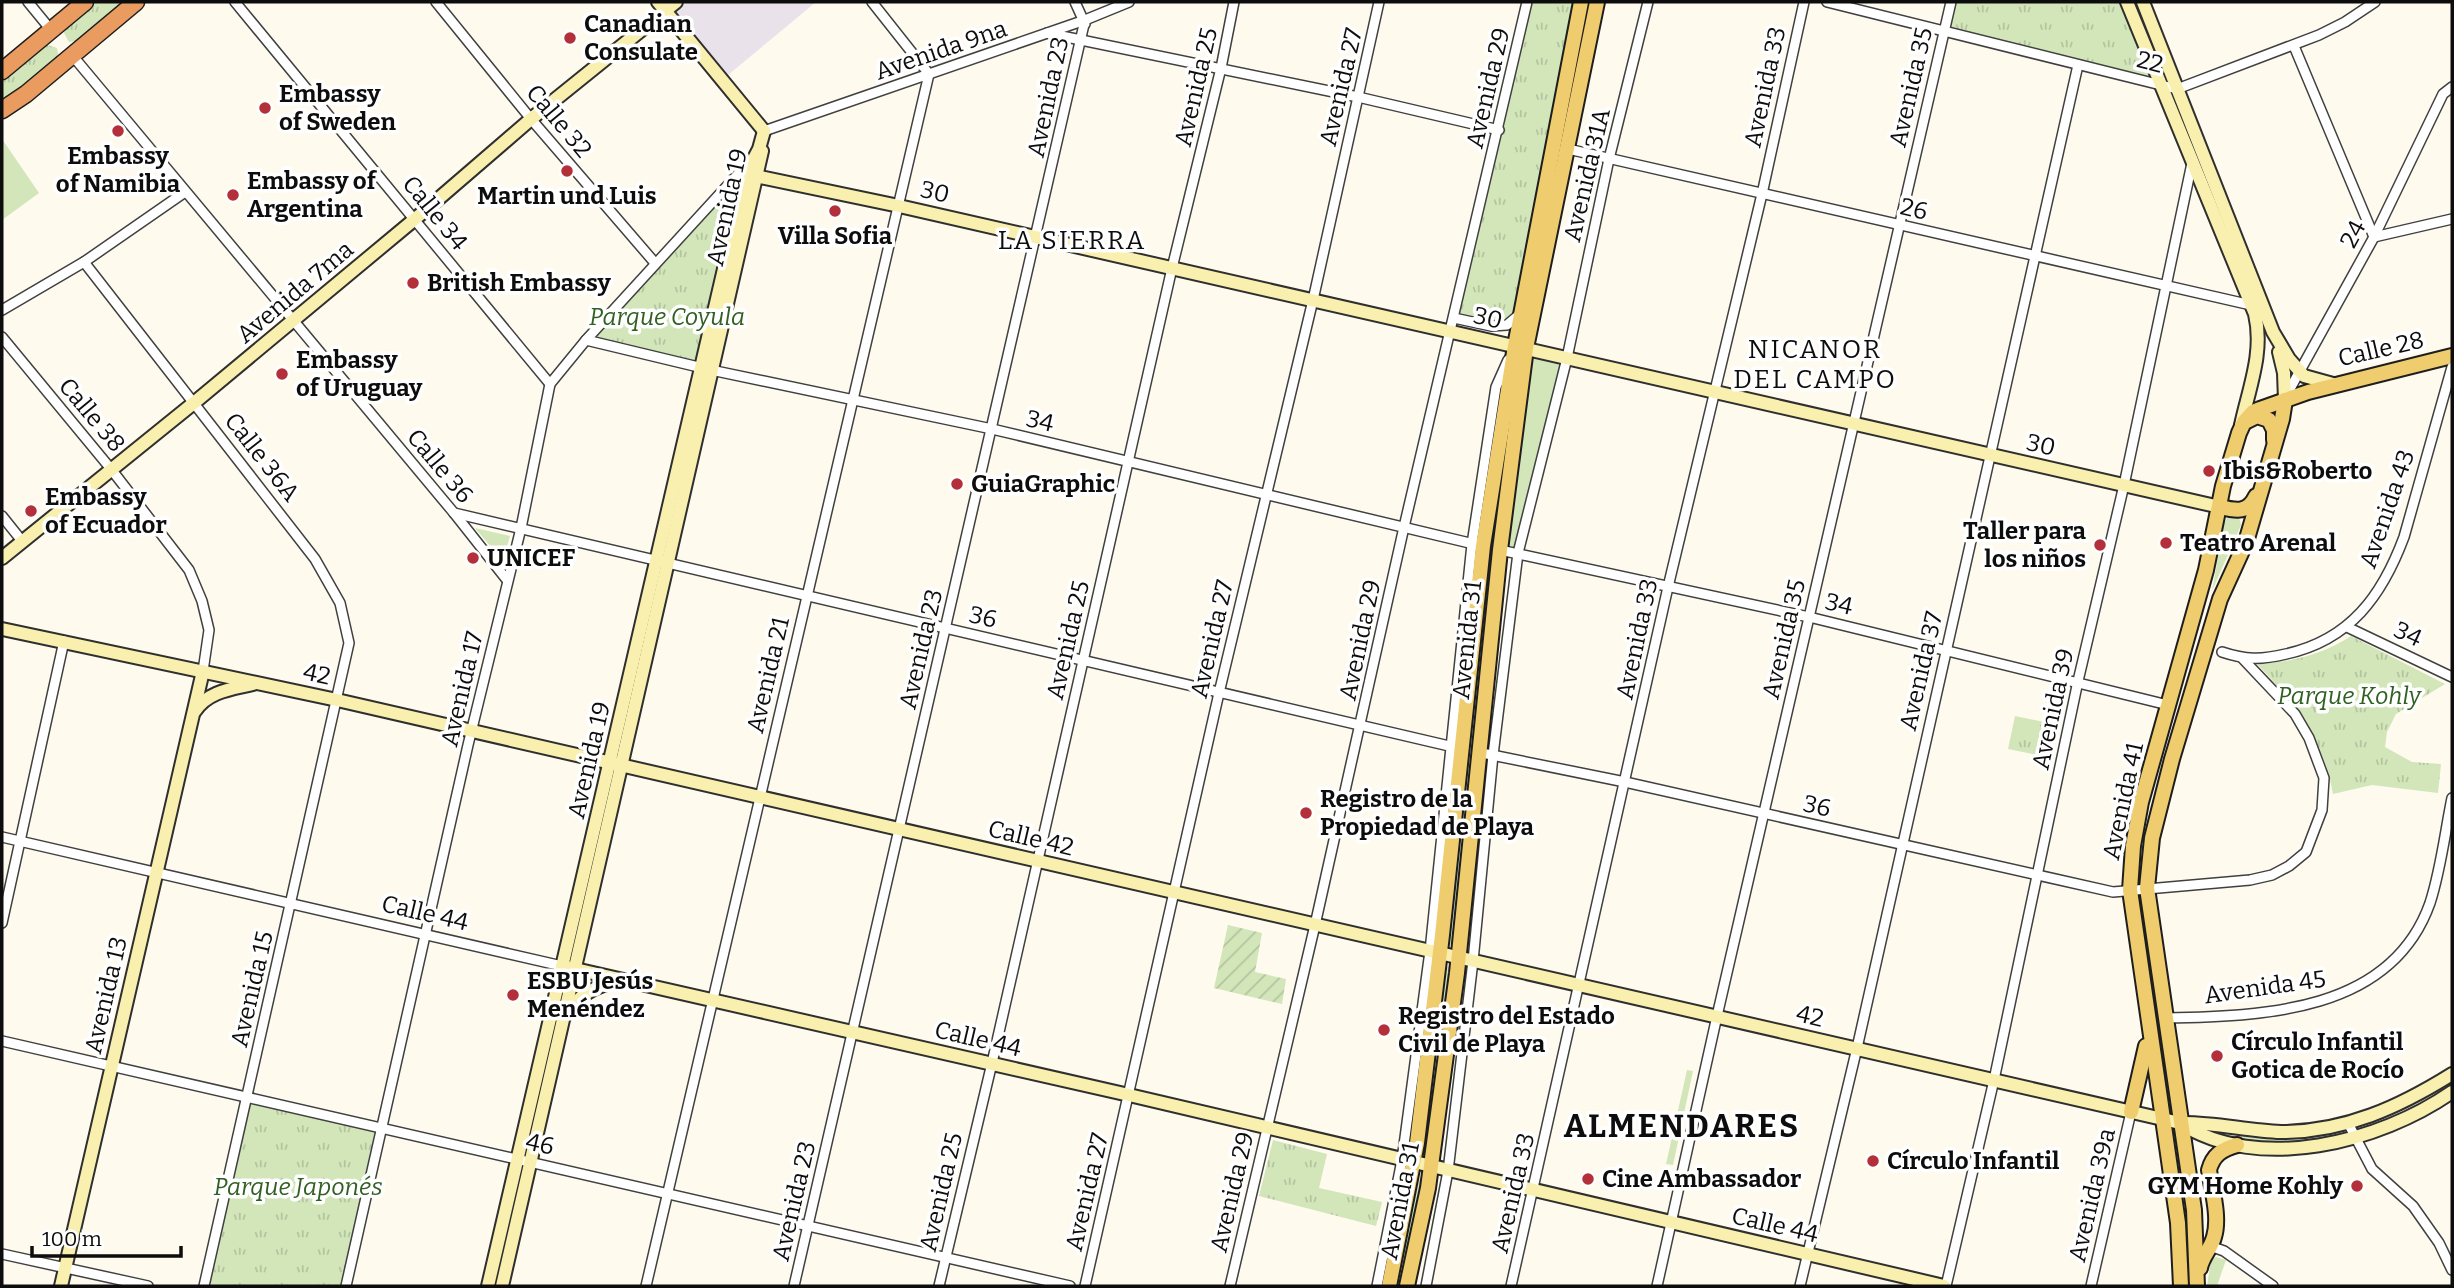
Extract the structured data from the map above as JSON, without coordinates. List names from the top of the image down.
{
  "streets": {
    "main road": [
      "30",
      "Avenida 19",
      "Avenida 7ma",
      "Calle 28",
      "Avenida 31",
      "42",
      "Avenida 41",
      "Calle 42",
      "Calle 44",
      "Avenida 13"
    ],
    "street": [
      "Avenida 9na",
      "22",
      "Avenida 25",
      "Avenida 27",
      "Avenida 33",
      "Avenida 35",
      "Avenida 29",
      "Avenida 23",
      "Calle 32",
      "Avenida 31A",
      "26",
      "Calle 34",
      "24",
      "Calle 38",
      "34",
      "Calle 36A",
      "Calle 36",
      "Avenida 43",
      "36",
      "Avenida 37",
      "Avenida 21",
      "Avenida 17",
      "Avenida 39",
      "Avenida 45",
      "Avenida 15",
      "46",
      "Avenida 39a"
    ]
  },
  "crossings": [
    ["Avenida 9na", "Avenida 23"],
    ["Avenida 9na", "Avenida 19"],
    ["Avenida 9na", "Avenida 21"],
    ["22", "Avenida 35"],
    ["22", "Avenida 37"],
    ["Avenida 25", "30"],
    ["Avenida 25", "34"],
    ["Avenida 25", "36"],
    ["Avenida 25", "Calle 42"],
    ["Avenida 25", "Calle 44"],
    ["Avenida 25", "46"],
    ["Avenida 27", "30"],
    ["Avenida 27", "34"],
    ["Avenida 27", "36"],
    ["Avenida 27", "Calle 42"],
    ["Avenida 27", "Calle 44"],
    ["Avenida 33", "30"],
    ["Avenida 33", "26"],
    ["Avenida 33", "34"],
    ["Avenida 33", "36"],
    ["Avenida 33", "42"],
    ["Avenida 33", "Calle 44"],
    ["Avenida 35", "30"],
    ["Avenida 35", "26"],
    ["Avenida 35", "34"],
    ["Avenida 35", "36"],
    ["Avenida 35", "42"],
    ["Avenida 35", "Calle 44"],
    ["Avenida 29", "30"],
    ["Avenida 29", "34"],
    ["Avenida 29", "36"],
    ["Avenida 29", "Calle 42"],
    ["Avenida 29", "Calle 44"],
    ["Avenida 23", "30"],
    ["Avenida 23", "34"],
    ["Avenida 23", "36"],
    ["Avenida 23", "Calle 42"],
    ["Avenida 23", "Calle 44"],
    ["Avenida 23", "46"],
    ["Calle 32", "Avenida 7ma"],
    ["Calle 32", "Avenida 17"],
    ["Avenida 31A", "30"],
    ["Avenida 31A", "26"],
    ["Avenida 31A", "Avenida 31"],
    ["30", "Avenida 19"],
    ["30", "Avenida 31"],
    ["30", "Avenida 37"],
    ["30", "Avenida 21"],
    ["30", "Avenida 17"],
    ["30", "Avenida 39"],
    ["30", "Avenida 41"],
    ["Avenida 19", "34"],
    ["Avenida 19", "36"],
    ["Avenida 19", "42"],
    ["Avenida 19", "Avenida 17"],
    ["Avenida 19", "Calle 42"],
    ["Avenida 19", "Calle 44"],
    ["Avenida 19", "46"],
    ["26", "Avenida 31"],
    ["26", "Avenida 37"],
    ["26", "Avenida 39"],
    ["Calle 34", "Avenida 7ma"],
    ["Calle 34", "Avenida 17"],
    ["24", "Calle 28"],
    ["24", "Avenida 41"],
    ["Avenida 7ma", "Calle 38"],
    ["Avenida 7ma", "Calle 36A"],
    ["Avenida 7ma", "Calle 36"],
    ["Calle 28", "Avenida 41"],
    ["Calle 38", "42"],
    ["Calle 38", "Avenida 13"],
    ["34", "Avenida 43"],
    ["34", "Avenida 31"],
    ["34", "Avenida 37"],
    ["34", "Avenida 21"],
    ["34", "Avenida 17"],
    ["34", "Avenida 39"],
    ["34", "Avenida 41"],
    ["Calle 36A", "42"],
    ["Calle 36A", "Avenida 15"],
    ["Calle 36", "36"],
    ["Calle 36", "Avenida 17"],
    ["Avenida 43", "36"],
    ["Avenida 43", "Avenida 41"],
    ["36", "Avenida 31"],
    ["36", "Avenida 37"],
    ["36", "Avenida 21"],
    ["36", "Avenida 17"],
    ["36", "Avenida 39"],
    ["36", "Avenida 41"],
    ["Avenida 31", "42"],
    ["Avenida 31", "Calle 42"],
    ["Avenida 31", "Calle 44"],
    ["Avenida 37", "42"],
    ["Avenida 37", "Calle 44"],
    ["42", "Avenida 17"],
    ["42", "Avenida 39"],
    ["42", "Avenida 41"],
    ["42", "Calle 42"],
    ["42", "Avenida 15"],
    ["42", "Avenida 13"],
    ["42", "Avenida 39a"],
    ["Avenida 21", "Calle 42"],
    ["Avenida 21", "Calle 44"],
    ["Avenida 21", "46"],
    ["Avenida 17", "Calle 44"],
    ["Avenida 17", "46"],
    ["Avenida 39", "Calle 44"],
    ["Avenida 41", "Avenida 45"],
    ["Calle 44", "Avenida 15"],
    ["Calle 44", "Avenida 13"],
    ["Avenida 15", "46"],
    ["Avenida 13", "46"]
  ],
  "districts": ["LA SIERRA", "NICANOR DEL CAMPO", "ALMENDARES"],
  "parks": ["Parque Coyula", "Parque Kohly", "Parque Japonés"],
  "places": [
    "Canadian Consulate",
    "Embassy of Sweden",
    "Embassy of Namibia",
    "Martin und Luis",
    "Embassy of Argentina",
    "Villa Sofia",
    "British Embassy",
    "Embassy of Uruguay",
    "Ibis&Roberto",
    "GuiaGraphic",
    "Embassy of Ecuador",
    "Teatro Arenal",
    "Taller para los niños",
    "UNICEF",
    "Registro de la Propiedad de Playa",
    "ESBU Jesús Menéndez",
    "Registro del Estado Civil de Playa",
    "Círculo Infantil Gotica de Rocío",
    "Círculo Infantil",
    "Cine Ambassador",
    "GYM Home Kohly"
  ],
  "scale_bar": "100 m"
}
